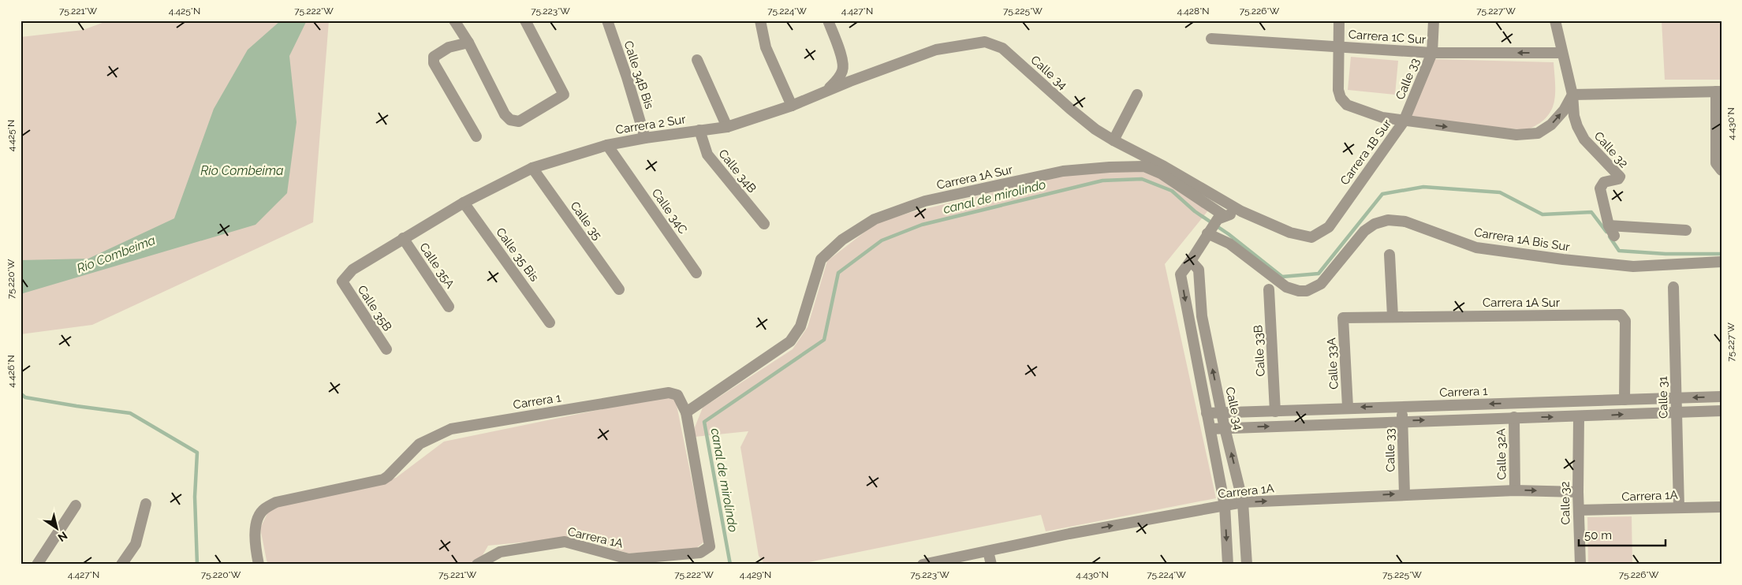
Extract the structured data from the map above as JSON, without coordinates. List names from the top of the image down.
{
  "streets": {
    "street": [
      "Carrera 1C Sur",
      "Calle 34",
      "Calle 34B Bis",
      "Calle 33",
      "Carrera 2 Sur",
      "Calle 32",
      "Carrera 1B Sur",
      "Calle 34B",
      "Carrera 1A Sur",
      "Calle 34C",
      "Calle 35",
      "Carrera 1A Bis Sur",
      "Calle 35 Bis",
      "Calle 35A",
      "Calle 35B",
      "Calle 33B",
      "Calle 33A",
      "Carrera 1",
      "Calle 31",
      "Calle 32A",
      "Carrera 1A"
    ]
  },
  "crossings": [
    ["Carrera 1C Sur", "Calle 33"],
    ["Carrera 1C Sur", "Calle 32"],
    ["Calle 34", "Carrera 2 Sur"],
    ["Calle 34", "Carrera 1B Sur"],
    ["Calle 34", "Carrera 1"],
    ["Calle 34", "Carrera 1A"],
    ["Calle 34B Bis", "Carrera 2 Sur"],
    ["Calle 33", "Carrera 1B Sur"],
    ["Calle 33", "Carrera 1"],
    ["Calle 33", "Carrera 1A"],
    ["Carrera 2 Sur", "Calle 34B"],
    ["Carrera 2 Sur", "Calle 34C"],
    ["Carrera 2 Sur", "Calle 35"],
    ["Carrera 2 Sur", "Calle 35 Bis"],
    ["Carrera 2 Sur", "Calle 35A"],
    ["Carrera 2 Sur", "Calle 35B"],
    ["Calle 32", "Carrera 1B Sur"],
    ["Calle 32", "Carrera 1A"],
    ["Carrera 1A Sur", "Calle 33A"],
    ["Carrera 1A Sur", "Carrera 1"],
    ["Carrera 1A Sur", "Carrera 1A"],
    ["Calle 33B", "Carrera 1"],
    ["Calle 33A", "Carrera 1"],
    ["Carrera 1", "Calle 31"],
    ["Carrera 1", "Carrera 1A"],
    ["Calle 31", "Carrera 1A"],
    ["Calle 32A", "Carrera 1A"]
  ],
  "one_way": ["Carrera 1C Sur", "Carrera 1B Sur"],
  "water": ["Rio Combeima", "canal de mirolindo", "Río Combeima"],
  "scale_bar": "50 m",
  "north": "bottom right",
  "coordinates": [
    "75.221°W",
    "4.425°N",
    "75.222°W",
    "75.223°W",
    "75.224°W",
    "4.427°N",
    "75.225°W",
    "4.428°N",
    "75.226°W",
    "75.227°W",
    "4.430°N",
    "75.220°W",
    "4.426°N",
    "4.429°N"
  ]
}
